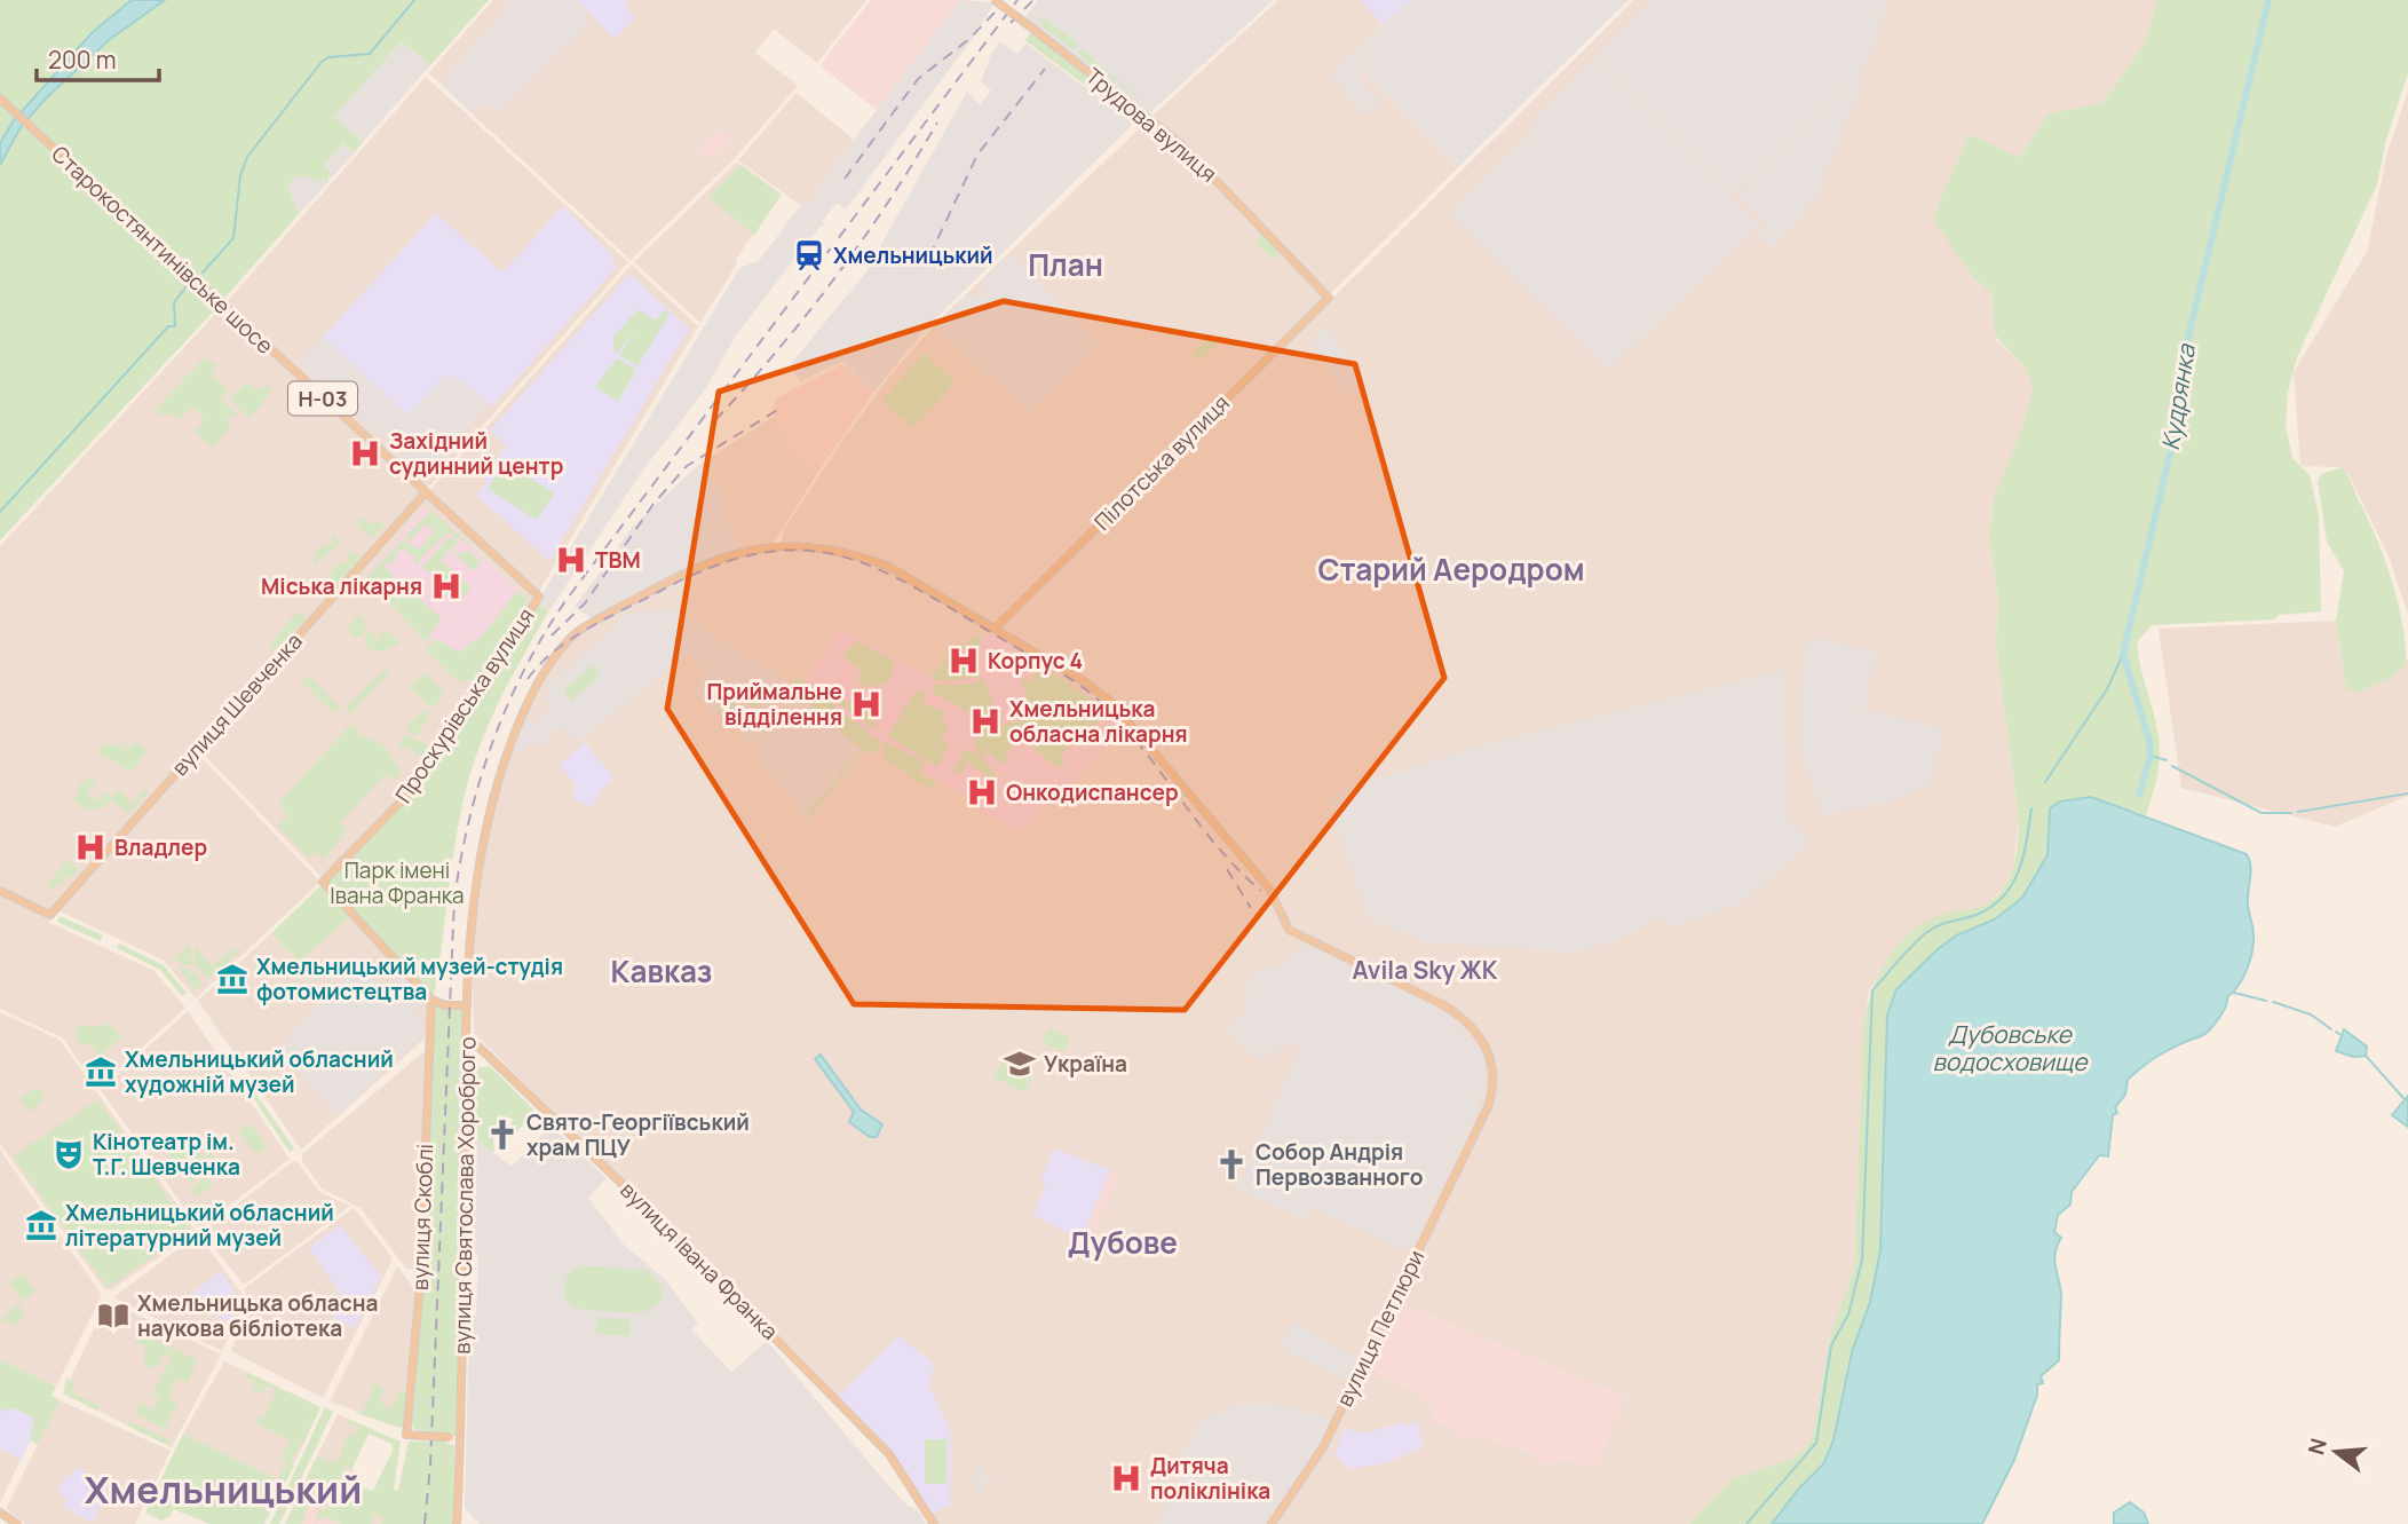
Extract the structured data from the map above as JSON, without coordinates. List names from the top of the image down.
{
  "streets": {
    "main road": [
      "Трудова вулиця",
      "Старокостянтинівське шосе",
      "Н-03",
      "Пілотська вулиця",
      "вулиця Шевченка",
      "Проскурівська вулиця",
      "вулиця Святослава Хороброго",
      "вулиця Скоблі",
      "вулиця Івана Франка",
      "вулиця Петлюри"
    ]
  },
  "crossings": [
    ["Трудова вулиця", "Пілотська вулиця"],
    ["Старокостянтинівське шосе", "вулиця Шевченка"],
    ["Старокостянтинівське шосе", "Проскурівська вулиця"],
    ["Пілотська вулиця", "вулиця Святослава Хороброго"],
    ["Пілотська вулиця", "вулиця Петлюри"],
    ["Проскурівська вулиця", "вулиця Скоблі"],
    ["вулиця Святослава Хороброго", "вулиця Скоблі"],
    ["вулиця Святослава Хороброго", "вулиця Івана Франка"],
    ["вулиця Святослава Хороброго", "вулиця Петлюри"]
  ],
  "districts": [
    "План",
    "Старий Аеродром",
    "Avila Sky ЖК",
    "Кавказ",
    "Дубове",
    "Хмельницький"
  ],
  "water": ["Кудрянка", "Дубовське водосховище"],
  "parks": ["Парк імені Івана Франка"],
  "places": {
    "station": ["Хмельницький"],
    "hospital": [
      "Західний судинний центр",
      "ТВМ",
      "Міська лікарня",
      "Корпус 4",
      "Приймальне відділення",
      "Хмельницька обласна лікарня",
      "Онкодиспансер",
      "Владлер",
      "Дитяча поліклініка"
    ],
    "museum": ["Хмельницький музей-студія фотомистецтва", "Хмельницький обласний художній музей", "Хмельницький обласний літературний музей"],
    "school or university": ["Україна"],
    "church": ["Свято-Георгіївський храм ПЦУ", "Собор Андрія Первозванного"],
    "theatre": ["Кінотеатр ім. Т.Г. Шевченка"],
    "library": ["Хмельницька обласна наукова бібліотека"]
  },
  "scale_bar": "200 m",
  "north": "left"
}
